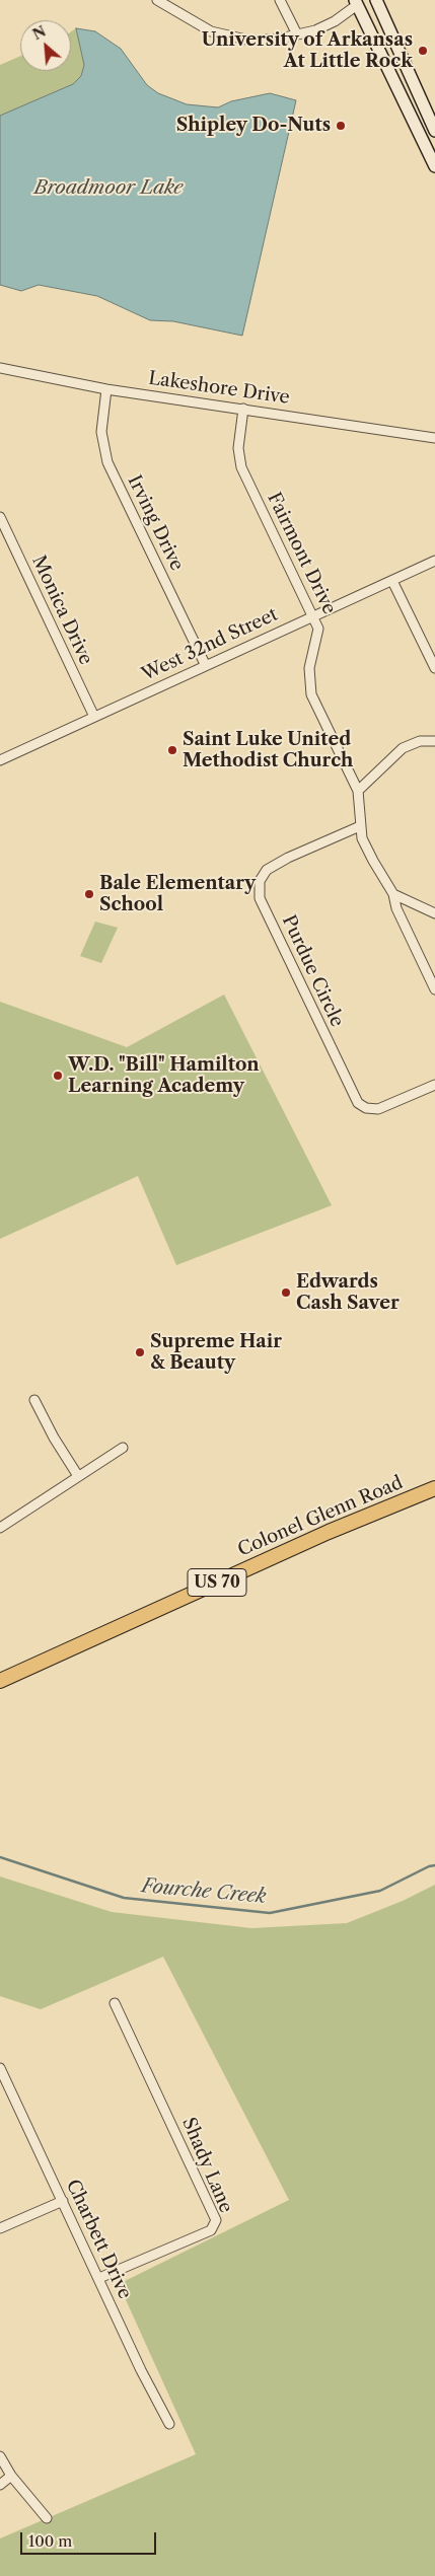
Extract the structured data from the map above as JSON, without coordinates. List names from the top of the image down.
{
  "streets": {
    "main road": ["Colonel Glenn Road", "US 70"],
    "street": [
      "Lakeshore Drive",
      "Irving Drive",
      "Fairmont Drive",
      "Monica Drive",
      "West 32nd Street",
      "Purdue Circle",
      "Shady Lane",
      "Charbett Drive"
    ]
  },
  "crossings": [
    ["Lakeshore Drive", "Irving Drive"],
    ["Lakeshore Drive", "Fairmont Drive"],
    ["Irving Drive", "West 32nd Street"],
    ["Fairmont Drive", "West 32nd Street"],
    ["Fairmont Drive", "Purdue Circle"],
    ["Monica Drive", "West 32nd Street"],
    ["Shady Lane", "Charbett Drive"]
  ],
  "water": ["Broadmoor Lake", "Fourche Creek"],
  "places": [
    "University of Arkansas At Little Rock",
    "Shipley Do-Nuts",
    "Saint Luke United Methodist Church",
    "Bale Elementary School",
    "W.D. \"Bill\" Hamilton Learning Academy",
    "Edwards Cash Saver",
    "Supreme Hair & Beauty"
  ],
  "scale_bar": "100 m",
  "north": "top left"
}
